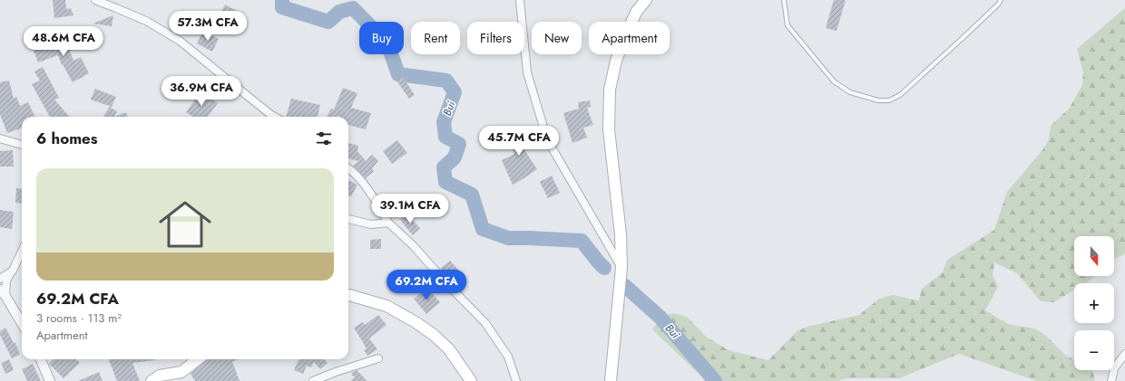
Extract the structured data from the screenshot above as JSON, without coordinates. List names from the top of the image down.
{
  "water": ["Bui"],
  "north": "bottom",
  "page": {
    "price": [
      "57.3M CFA",
      "48.6M CFA",
      "36.9M CFA",
      "45.7M CFA",
      "39.1M CFA",
      "69.2M CFA"
    ],
    "chip": [
      "Buy",
      "Rent",
      "Filters",
      "New",
      "Apartment"
    ],
    "heading": "6 homes",
    "list": [
      {
        "name": "69.2M CFA",
        "note": "3 rooms · 113 m² · Apartment"
      }
    ],
    "map_buttons": ["+", "−"]
  }
}
